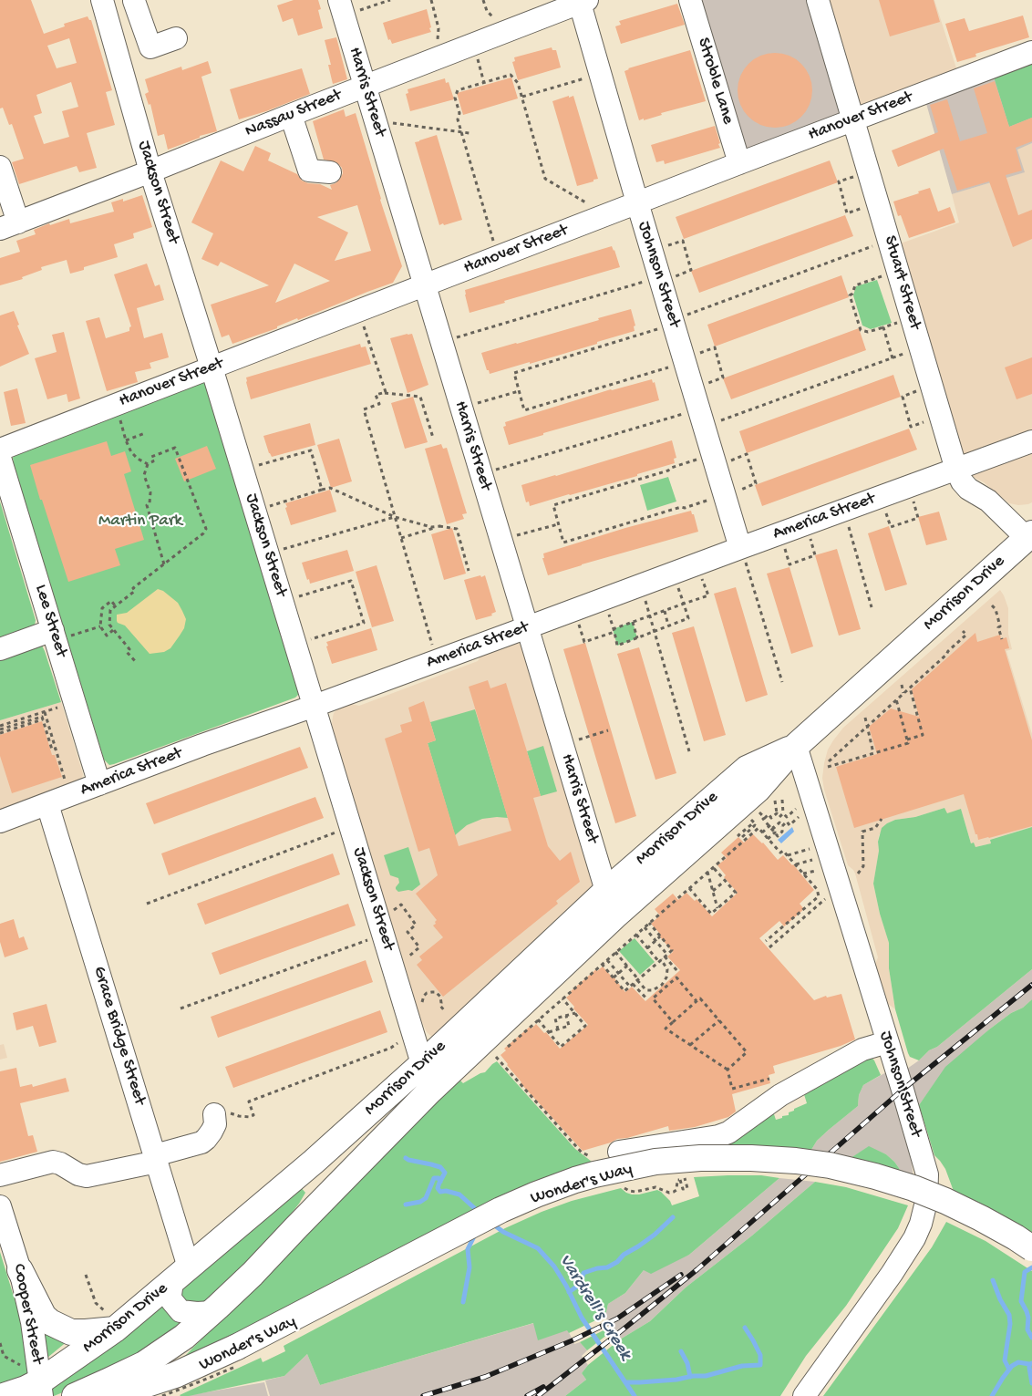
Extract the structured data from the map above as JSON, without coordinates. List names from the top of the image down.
{
  "streets": {
    "main road": ["Morrison Drive"],
    "street": [
      "Stroble Lane",
      "Harris Street",
      "Nassau Street",
      "Hanover Street",
      "Jackson Street",
      "Johnson Street",
      "Stuart Street",
      "America Street",
      "Lee Street",
      "Grace Bridge Street",
      "Cooper Street"
    ],
    "path": ["Wonder's Way"]
  },
  "crossings": [
    ["Stroble Lane", "Hanover Street"],
    ["Harris Street", "Nassau Street"],
    ["Harris Street", "Hanover Street"],
    ["Harris Street", "America Street"],
    ["Harris Street", "Morrison Drive"],
    ["Nassau Street", "Jackson Street"],
    ["Nassau Street", "Johnson Street"],
    ["Hanover Street", "Jackson Street"],
    ["Hanover Street", "Johnson Street"],
    ["Hanover Street", "Stuart Street"],
    ["Jackson Street", "America Street"],
    ["Jackson Street", "Morrison Drive"],
    ["Johnson Street", "America Street"],
    ["Johnson Street", "Morrison Drive"],
    ["Stuart Street", "America Street"],
    ["Stuart Street", "Morrison Drive"],
    ["America Street", "Lee Street"],
    ["America Street", "Grace Bridge Street"],
    ["Morrison Drive", "Grace Bridge Street"],
    ["Morrison Drive", "Cooper Street"]
  ],
  "water": ["Vardrell's Creek"],
  "parks": ["Martin Park"]
}
